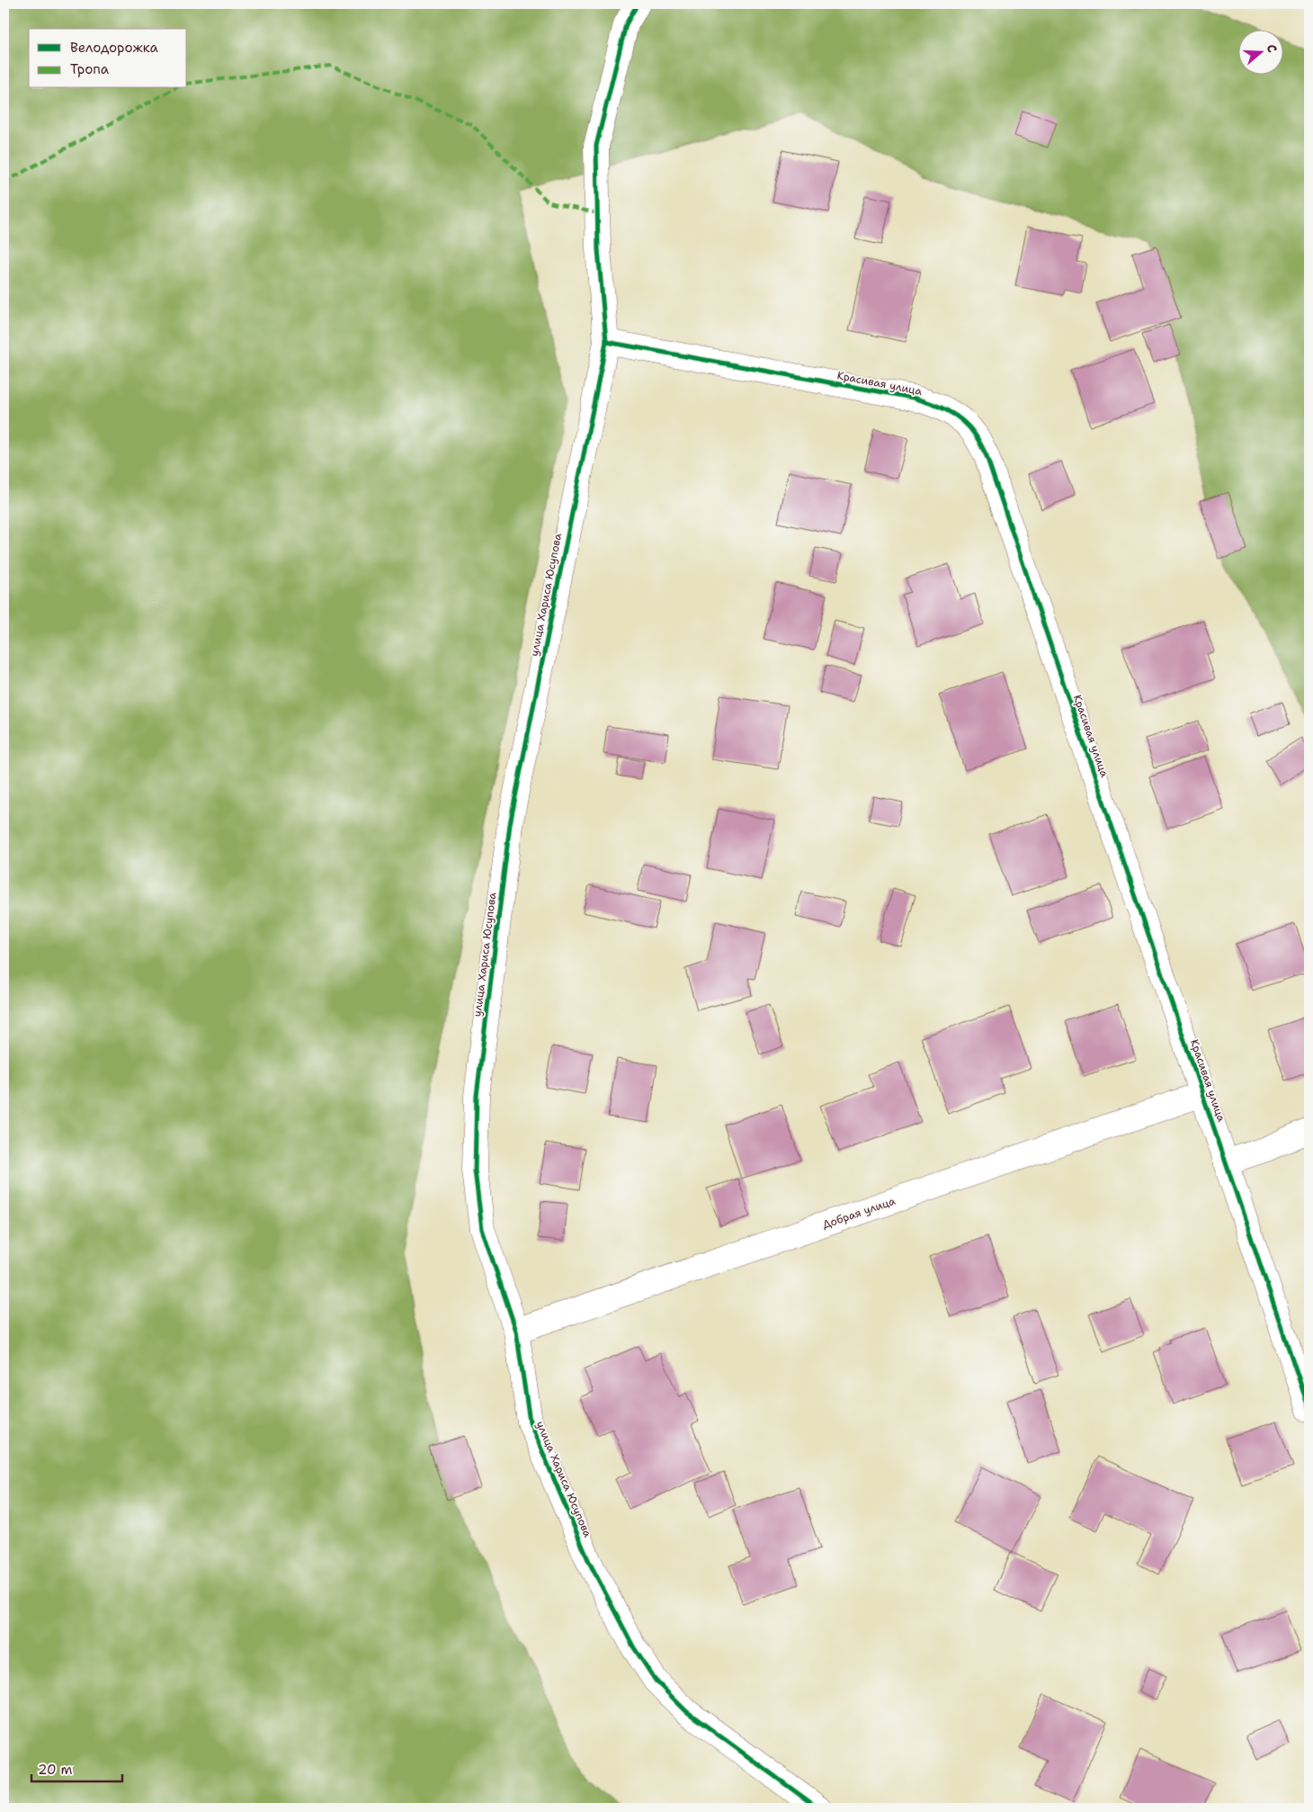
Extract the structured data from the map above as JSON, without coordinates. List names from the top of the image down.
{
  "streets": {
    "street": ["Красивая улица", "улица Хариса Юсупова", "Добрая улица"]
  },
  "crossings": [
    ["Красивая улица", "улица Хариса Юсупова"],
    ["Красивая улица", "Добрая улица"],
    ["улица Хариса Юсупова", "Добрая улица"]
  ],
  "legend": ["Велодорожка", "Тропа"],
  "scale_bar": "20 m",
  "north": "right"
}
